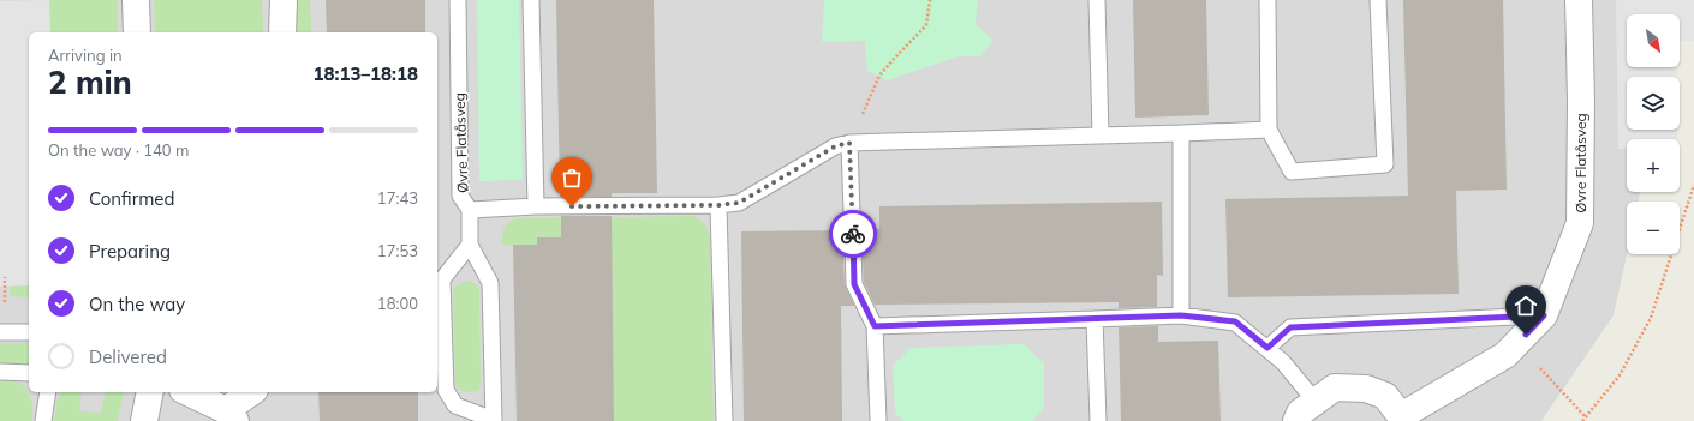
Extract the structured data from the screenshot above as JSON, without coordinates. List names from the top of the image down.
{
  "streets": {
    "street": ["Øvre Flatåsveg"]
  },
  "north": "bottom right",
  "page": {
    "map_buttons": ["+", "−"],
    "heading": ["2 min", "Arriving in", "18:13–18:18"],
    "bar": "On the way · 140 m",
    "list": [
      ["Confirmed", "17:43"],
      ["Preparing", "17:53"],
      ["On the way", "18:00"],
      "Delivered"
    ]
  }
}
